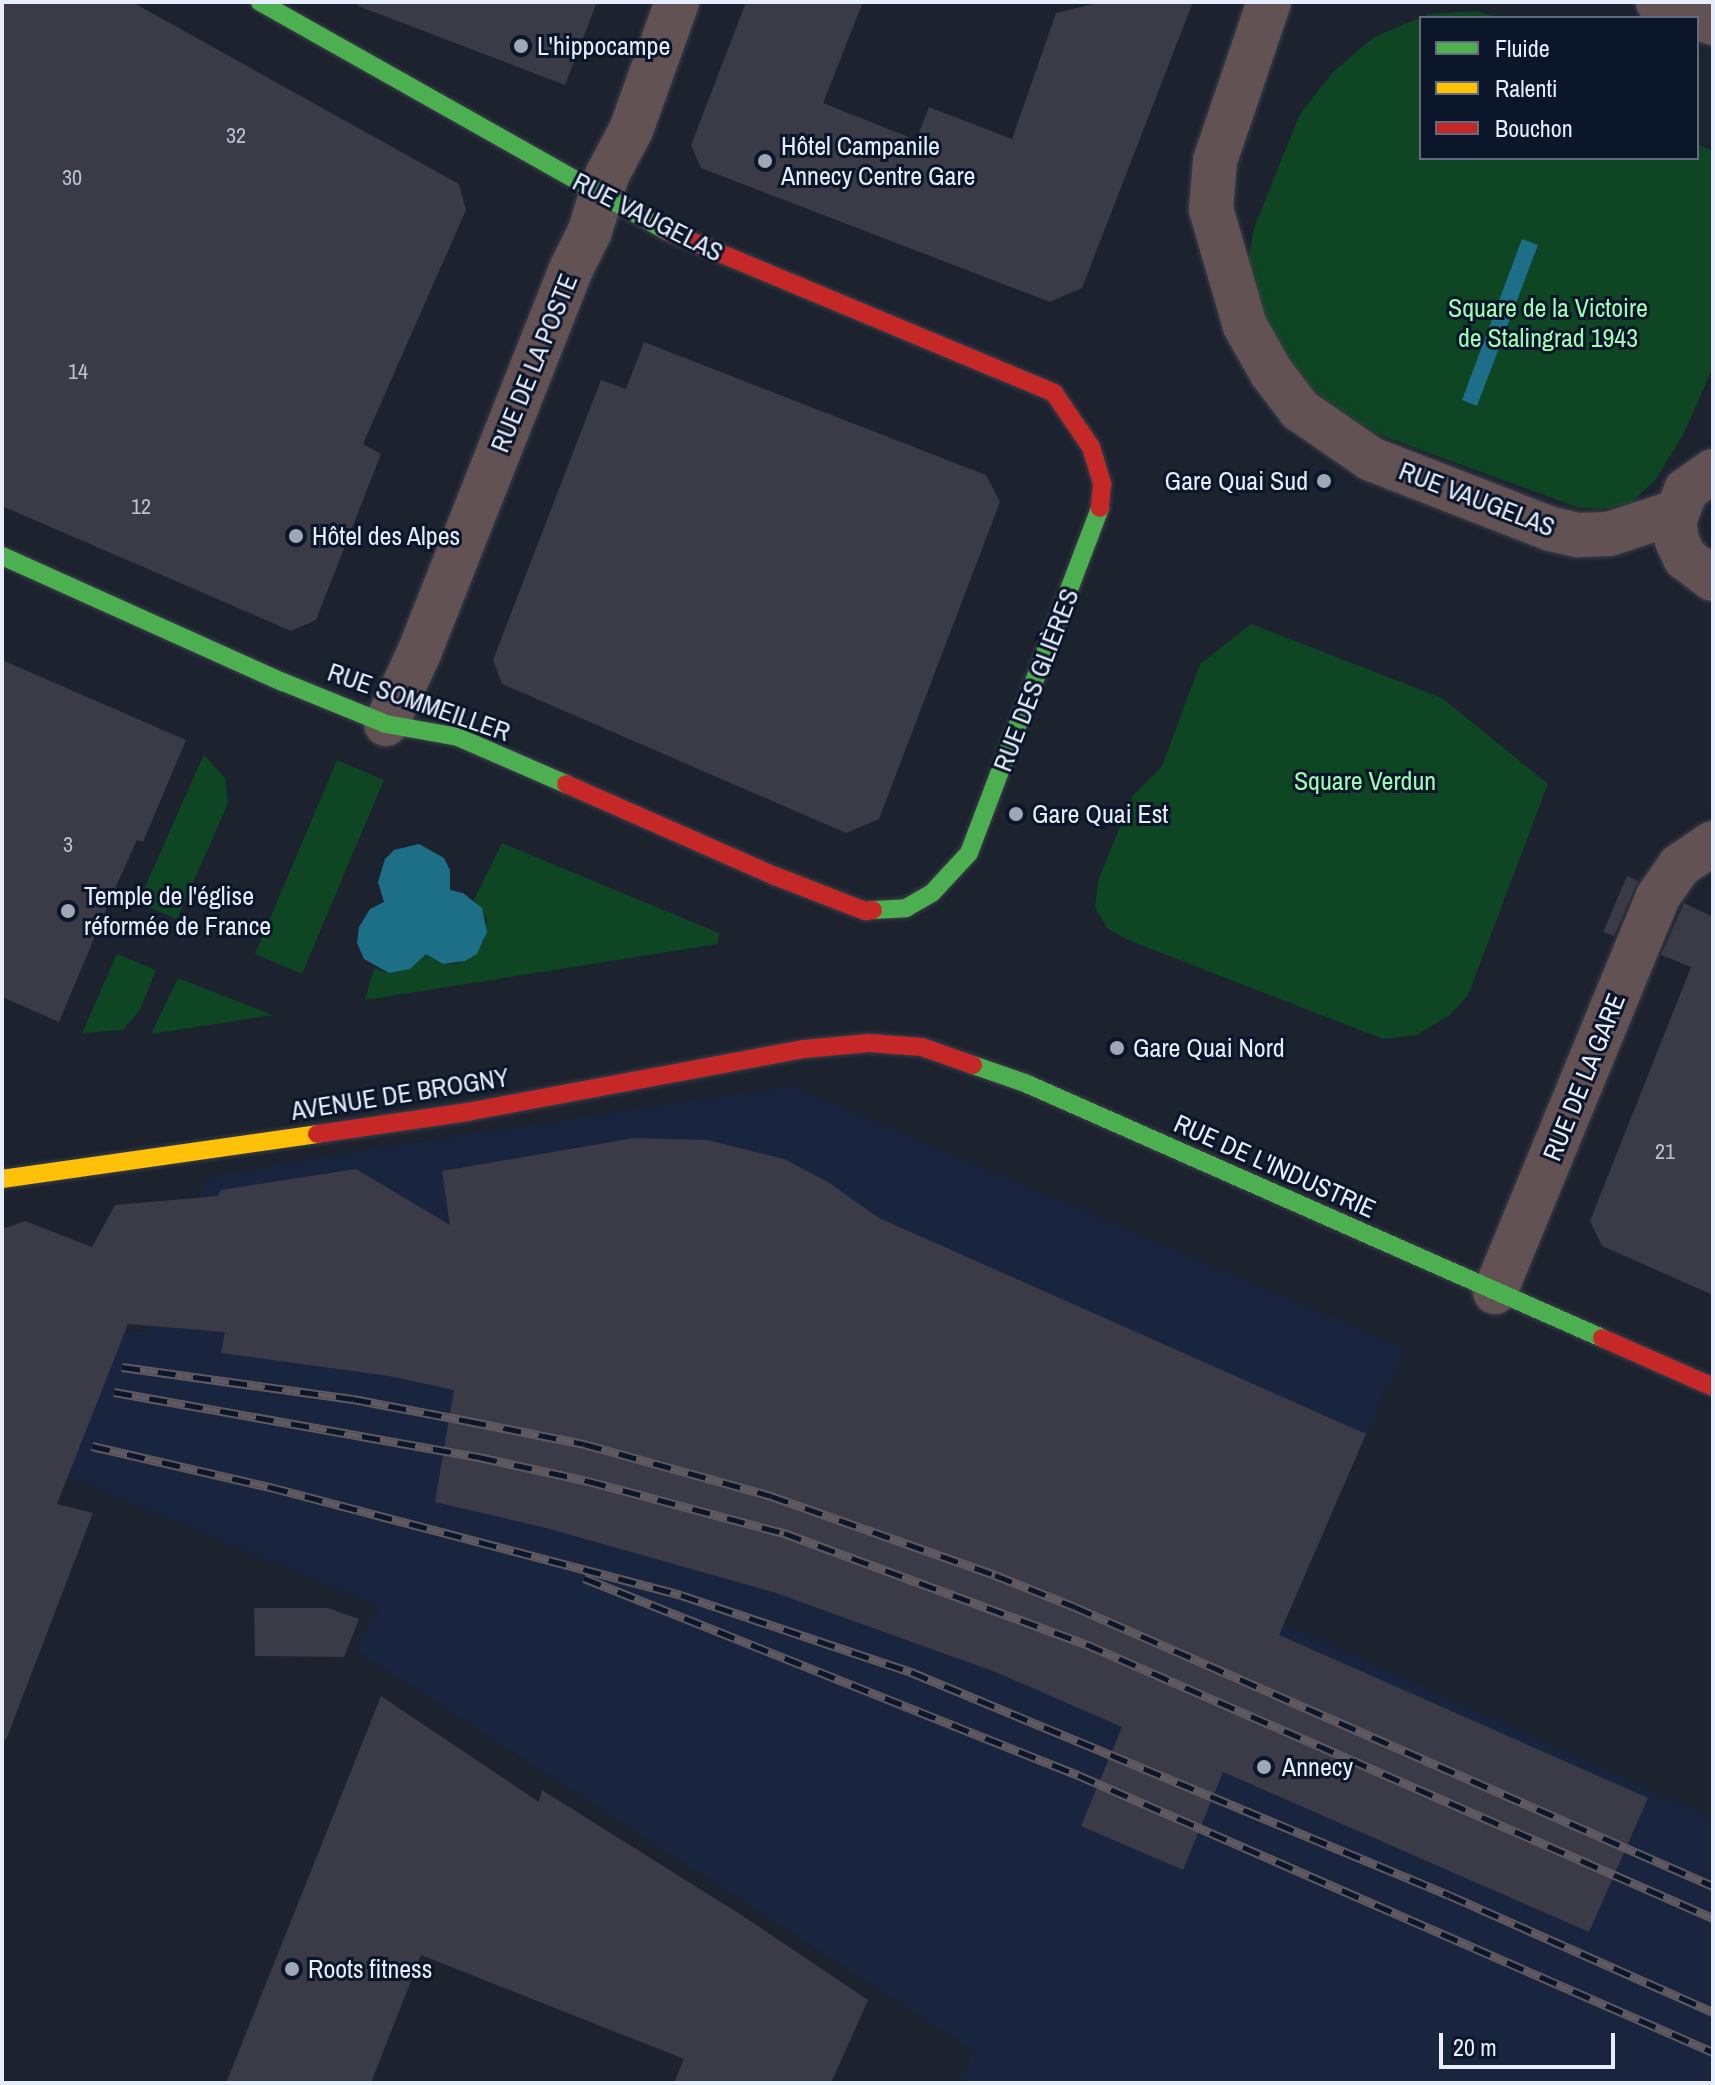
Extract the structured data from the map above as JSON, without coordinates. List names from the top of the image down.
{
  "streets": {
    "street": [
      "RUE VAUGELAS",
      "RUE DE LA POSTE",
      "RUE DES GLIÈRES",
      "RUE SOMMEILLER",
      "RUE DE LA GARE",
      "AVENUE DE BROGNY",
      "RUE DE L'INDUSTRIE"
    ]
  },
  "crossings": [
    ["RUE VAUGELAS", "RUE DE LA POSTE"],
    ["RUE VAUGELAS", "RUE DES GLIÈRES"],
    ["RUE DE LA POSTE", "RUE SOMMEILLER"],
    ["RUE DES GLIÈRES", "RUE SOMMEILLER"],
    ["RUE DE LA GARE", "RUE DE L'INDUSTRIE"],
    ["AVENUE DE BROGNY", "RUE DE L'INDUSTRIE"]
  ],
  "parks": ["Square de la Victoire de Stalingrad 1943", "Square Verdun"],
  "places": [
    "L'hippocampe",
    "Hôtel Campanile Annecy Centre Gare",
    "Gare Quai Sud",
    "Hôtel des Alpes",
    "Gare Quai Est",
    "Temple de l'église réformée de France",
    "Gare Quai Nord",
    "Annecy",
    "Roots fitness"
  ],
  "house_numbers": [
    "32",
    "30",
    "14",
    "12",
    "3",
    "21"
  ],
  "legend": ["Fluide", "Ralenti", "Bouchon"],
  "scale_bar": "20 m"
}
